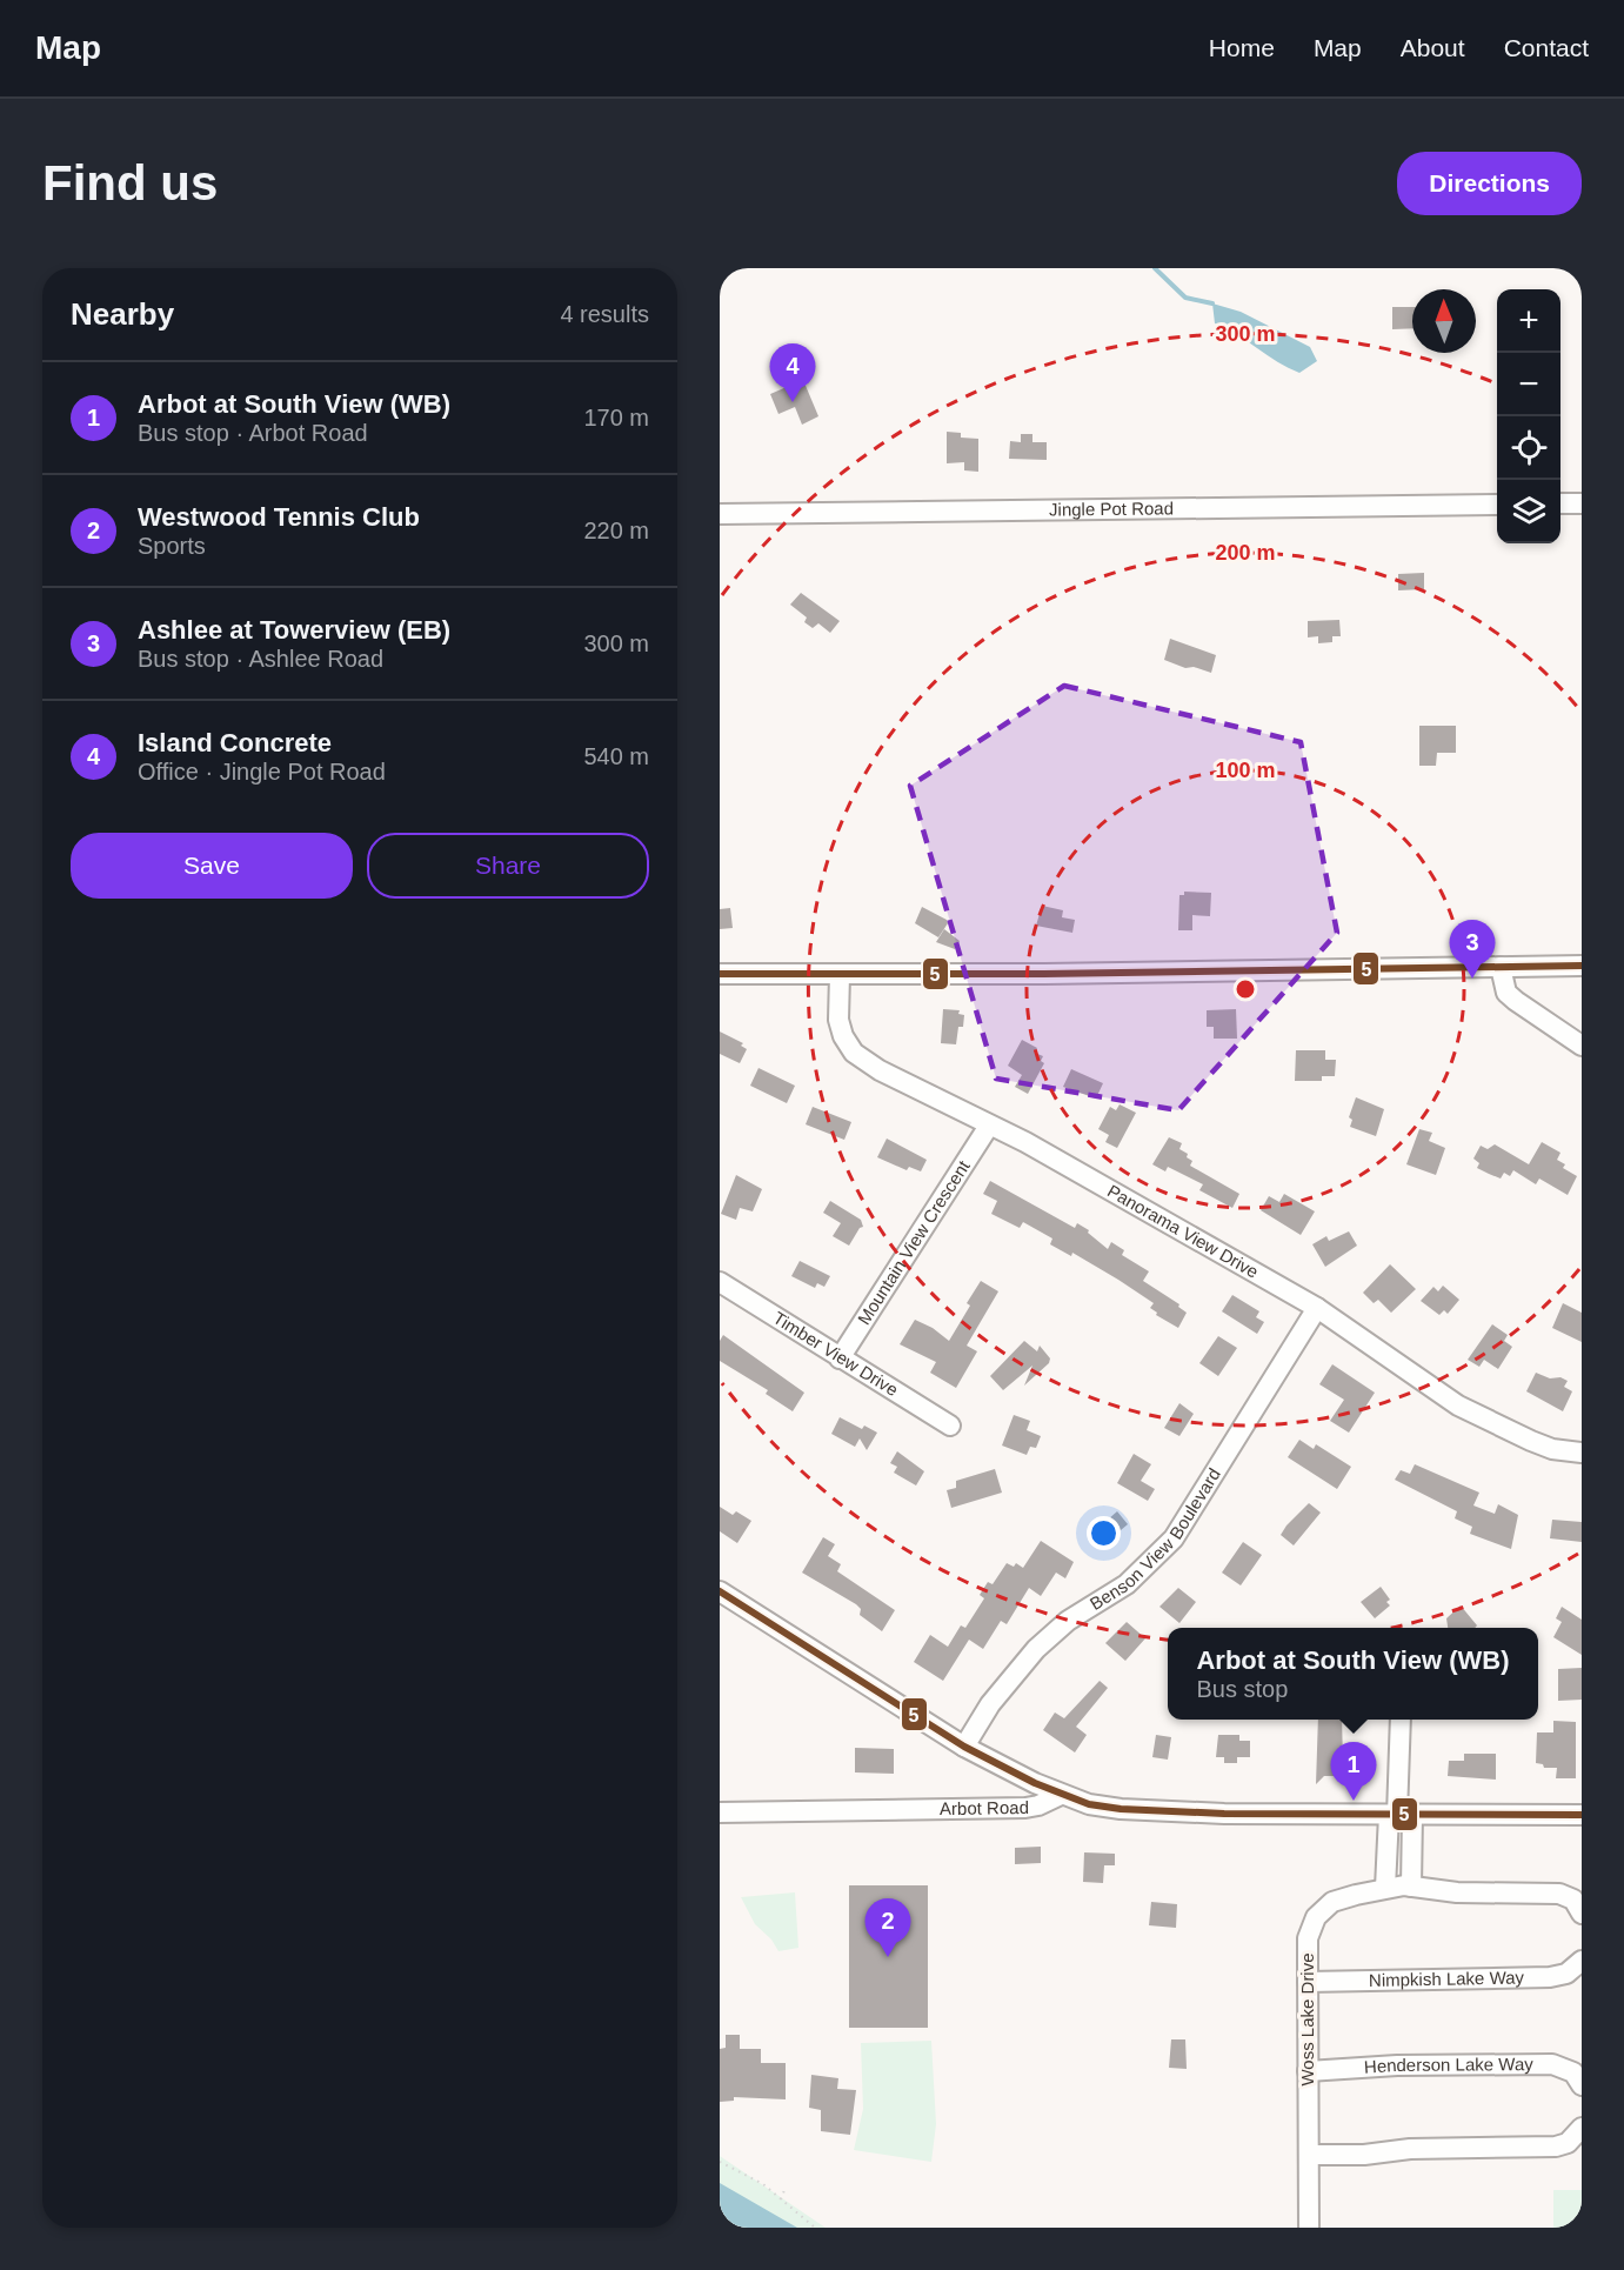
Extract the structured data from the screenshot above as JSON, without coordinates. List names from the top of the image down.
{
  "streets": {
    "street": [
      "Jingle Pot Road",
      "Panorama View Drive",
      "Mountain View Crescent",
      "Timber View Drive",
      "Benson View Boulevard",
      "Arbot Road",
      "Nimpkish Lake Way",
      "Woss Lake Drive",
      "Henderson Lake Way"
    ]
  },
  "crossings": [
    ["Panorama View Drive", "Mountain View Crescent"],
    ["Panorama View Drive", "Benson View Boulevard"],
    ["Mountain View Crescent", "Timber View Drive"],
    ["Nimpkish Lake Way", "Woss Lake Drive"],
    ["Woss Lake Drive", "Henderson Lake Way"]
  ],
  "lines": ["transit line 5"],
  "north": "top",
  "page": {
    "header": "Map",
    "nav": [
      "Home",
      "Map",
      "About",
      "Contact"
    ],
    "buttons": [
      "Directions",
      ["Save", "Share"]
    ],
    "title": "Find us",
    "heading": ["Nearby", "4 results"],
    "map_buttons": ["+", "−"],
    "pins": [
      "4",
      "3",
      "1",
      "2"
    ],
    "list": [
      {
        "mark": "1",
        "name": "Arbot at South View (WB)",
        "note": "Bus stop · Arbot Road",
        "value": "170 m"
      },
      {
        "mark": "2",
        "name": "Westwood Tennis Club",
        "note": "Sports",
        "value": "220 m"
      },
      {
        "mark": "3",
        "name": "Ashlee at Towerview (EB)",
        "note": "Bus stop · Ashlee Road",
        "value": "300 m"
      },
      {
        "mark": "4",
        "name": "Island Concrete",
        "note": "Office · Jingle Pot Road",
        "value": "540 m"
      }
    ],
    "popup": ["Arbot at South View (WB)", "Bus stop"]
  },
  "rings": ["300 m", "200 m", "100 m"]
}
